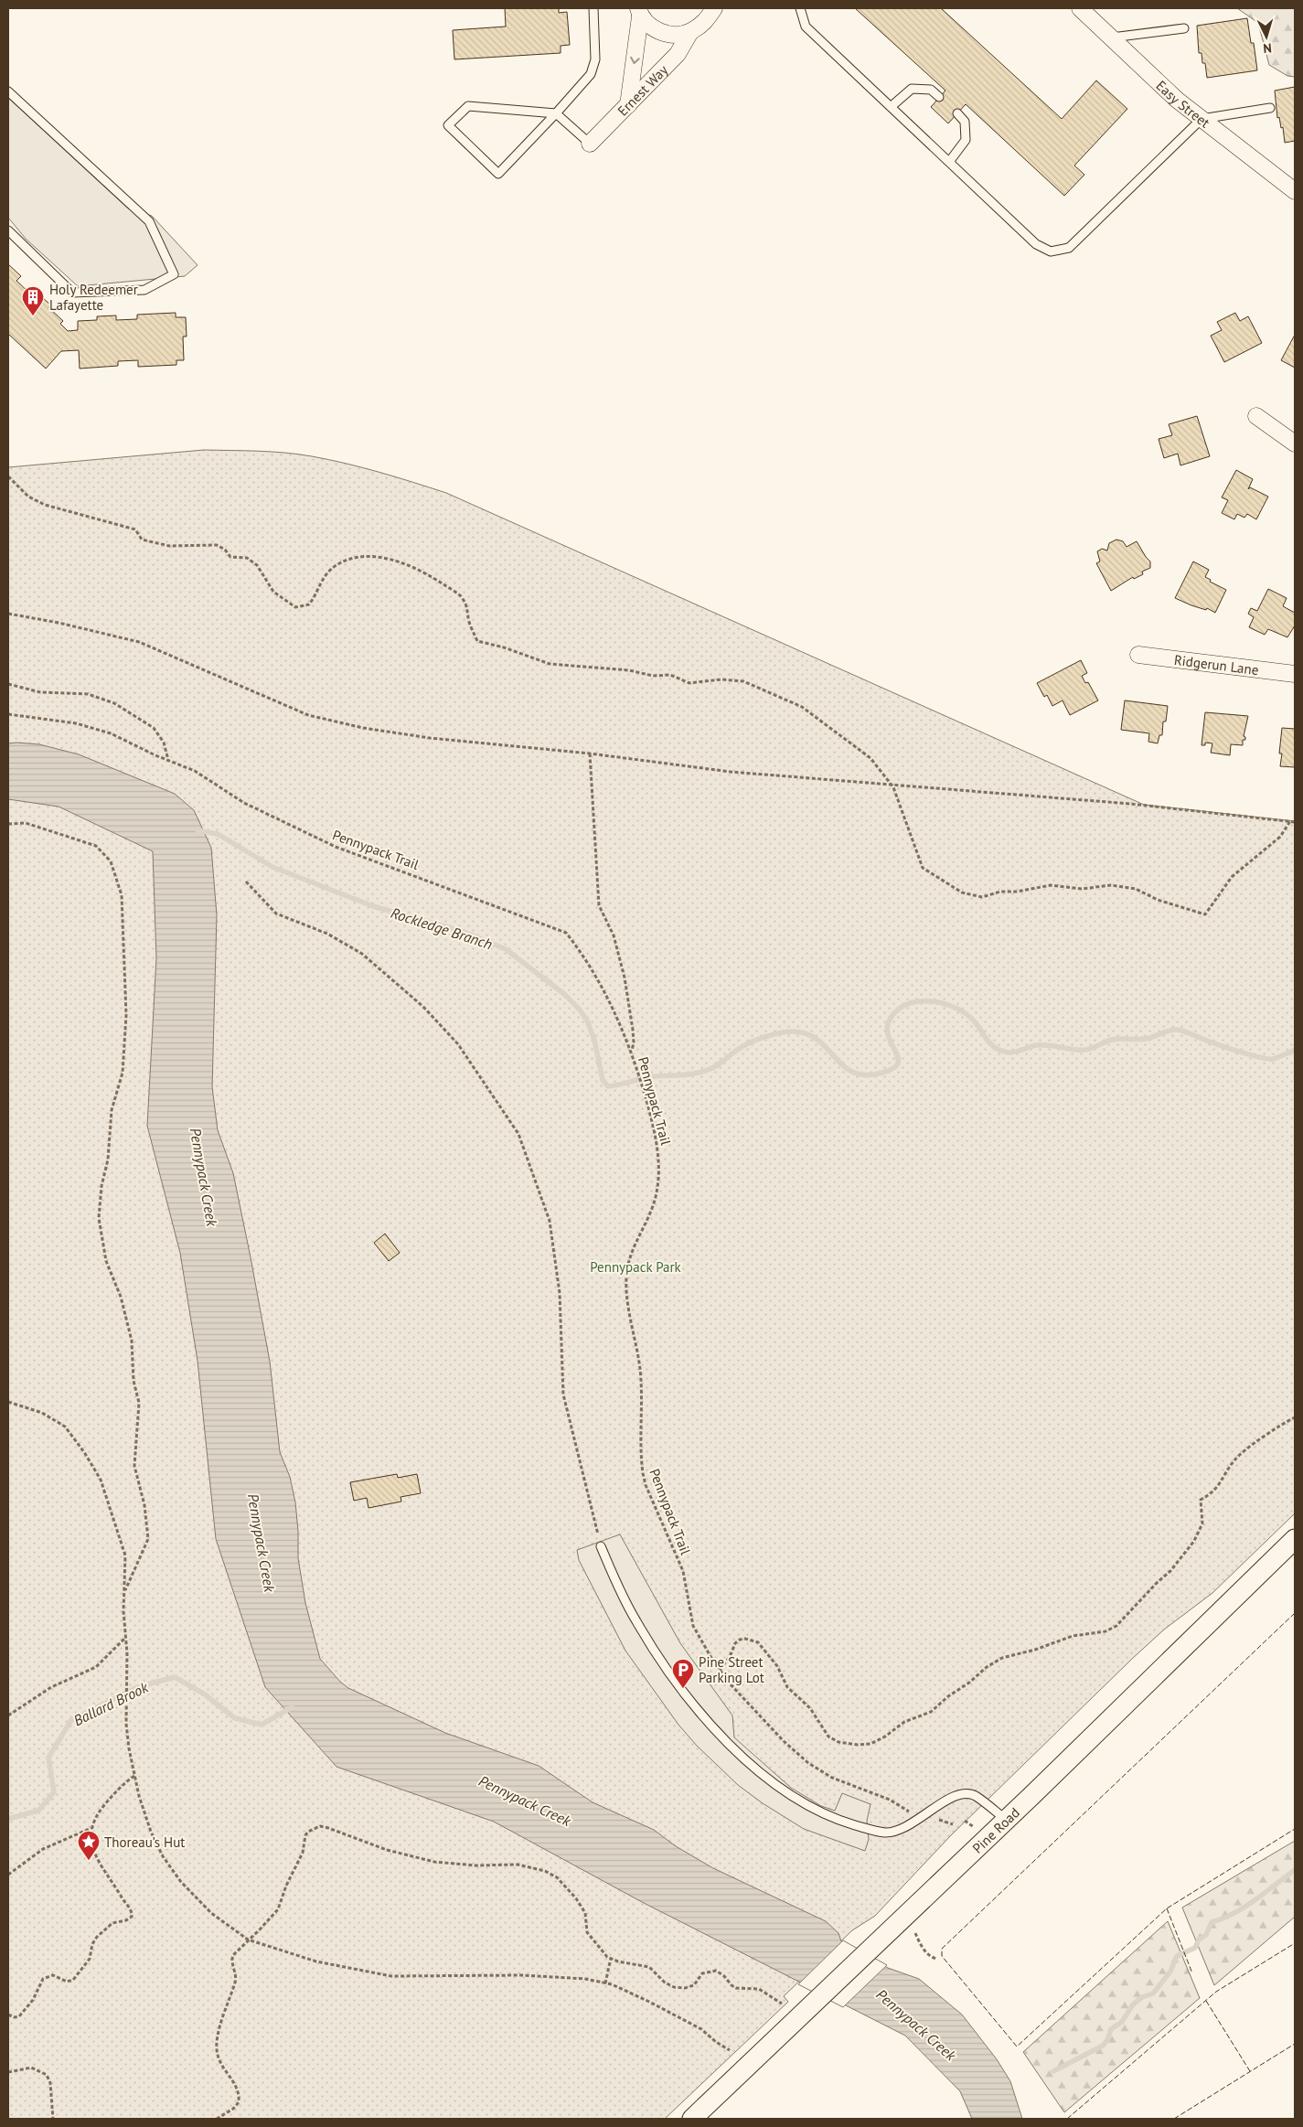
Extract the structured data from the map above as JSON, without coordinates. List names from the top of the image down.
{
  "streets": {
    "street": [
      "Ernest Way",
      "Easy Street",
      "Ridgerun Lane",
      "Pine Road"
    ],
    "path": ["Pennypack Trail"]
  },
  "water": ["Rockledge Branch", "Pennypack Creek", "Ballard Brook"],
  "parks": ["Pennypack Park"],
  "places": {
    "building": ["Holy Redeemer Lafayette"],
    "parking": ["Pine Street Parking Lot"],
    "place": ["Thoreau’s Hut"]
  },
  "north": "bottom"
}
